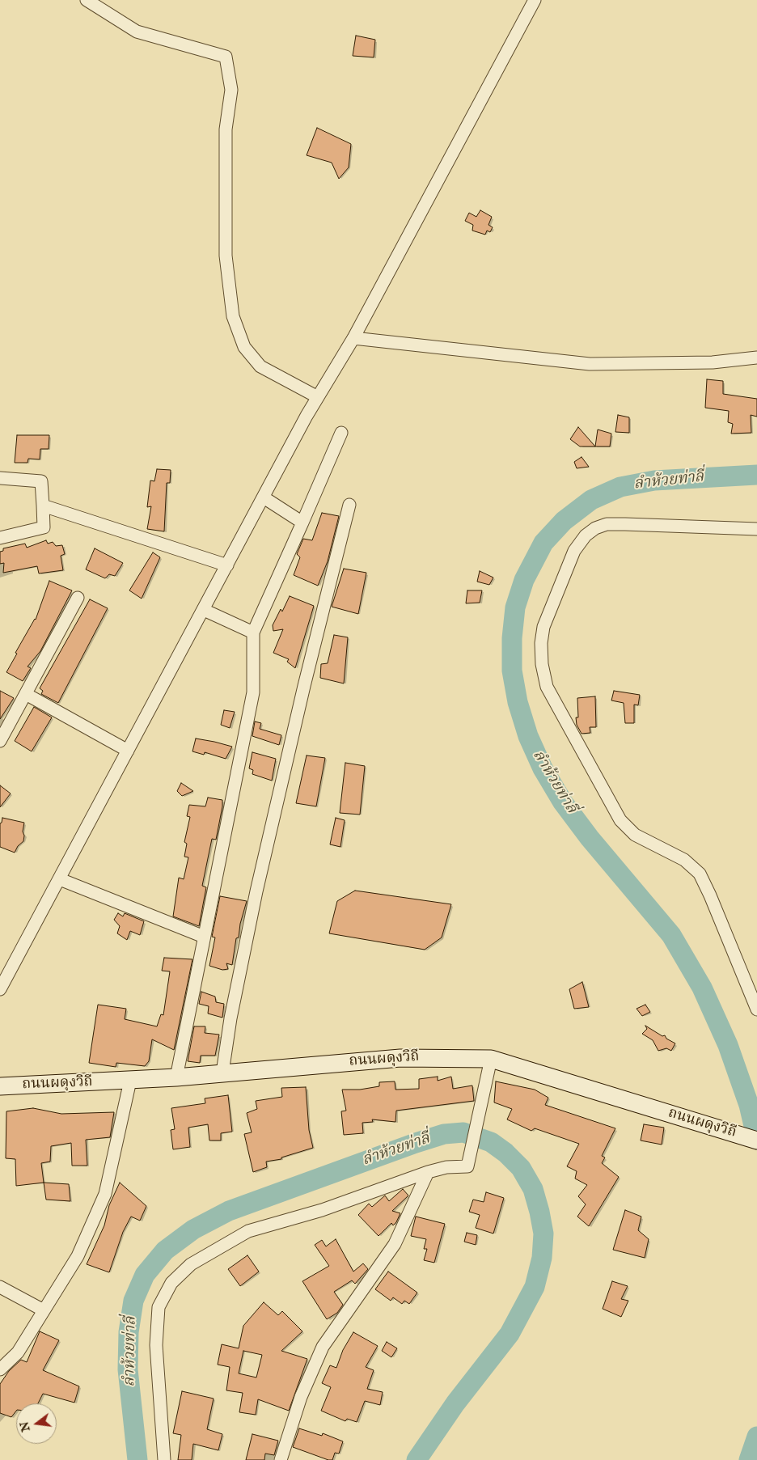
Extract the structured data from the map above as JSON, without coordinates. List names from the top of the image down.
{
  "streets": {
    "main road": ["ถนนผดุงวิถี"]
  },
  "water": ["ลำห้วยท่าลี่"],
  "north": "left"
}
